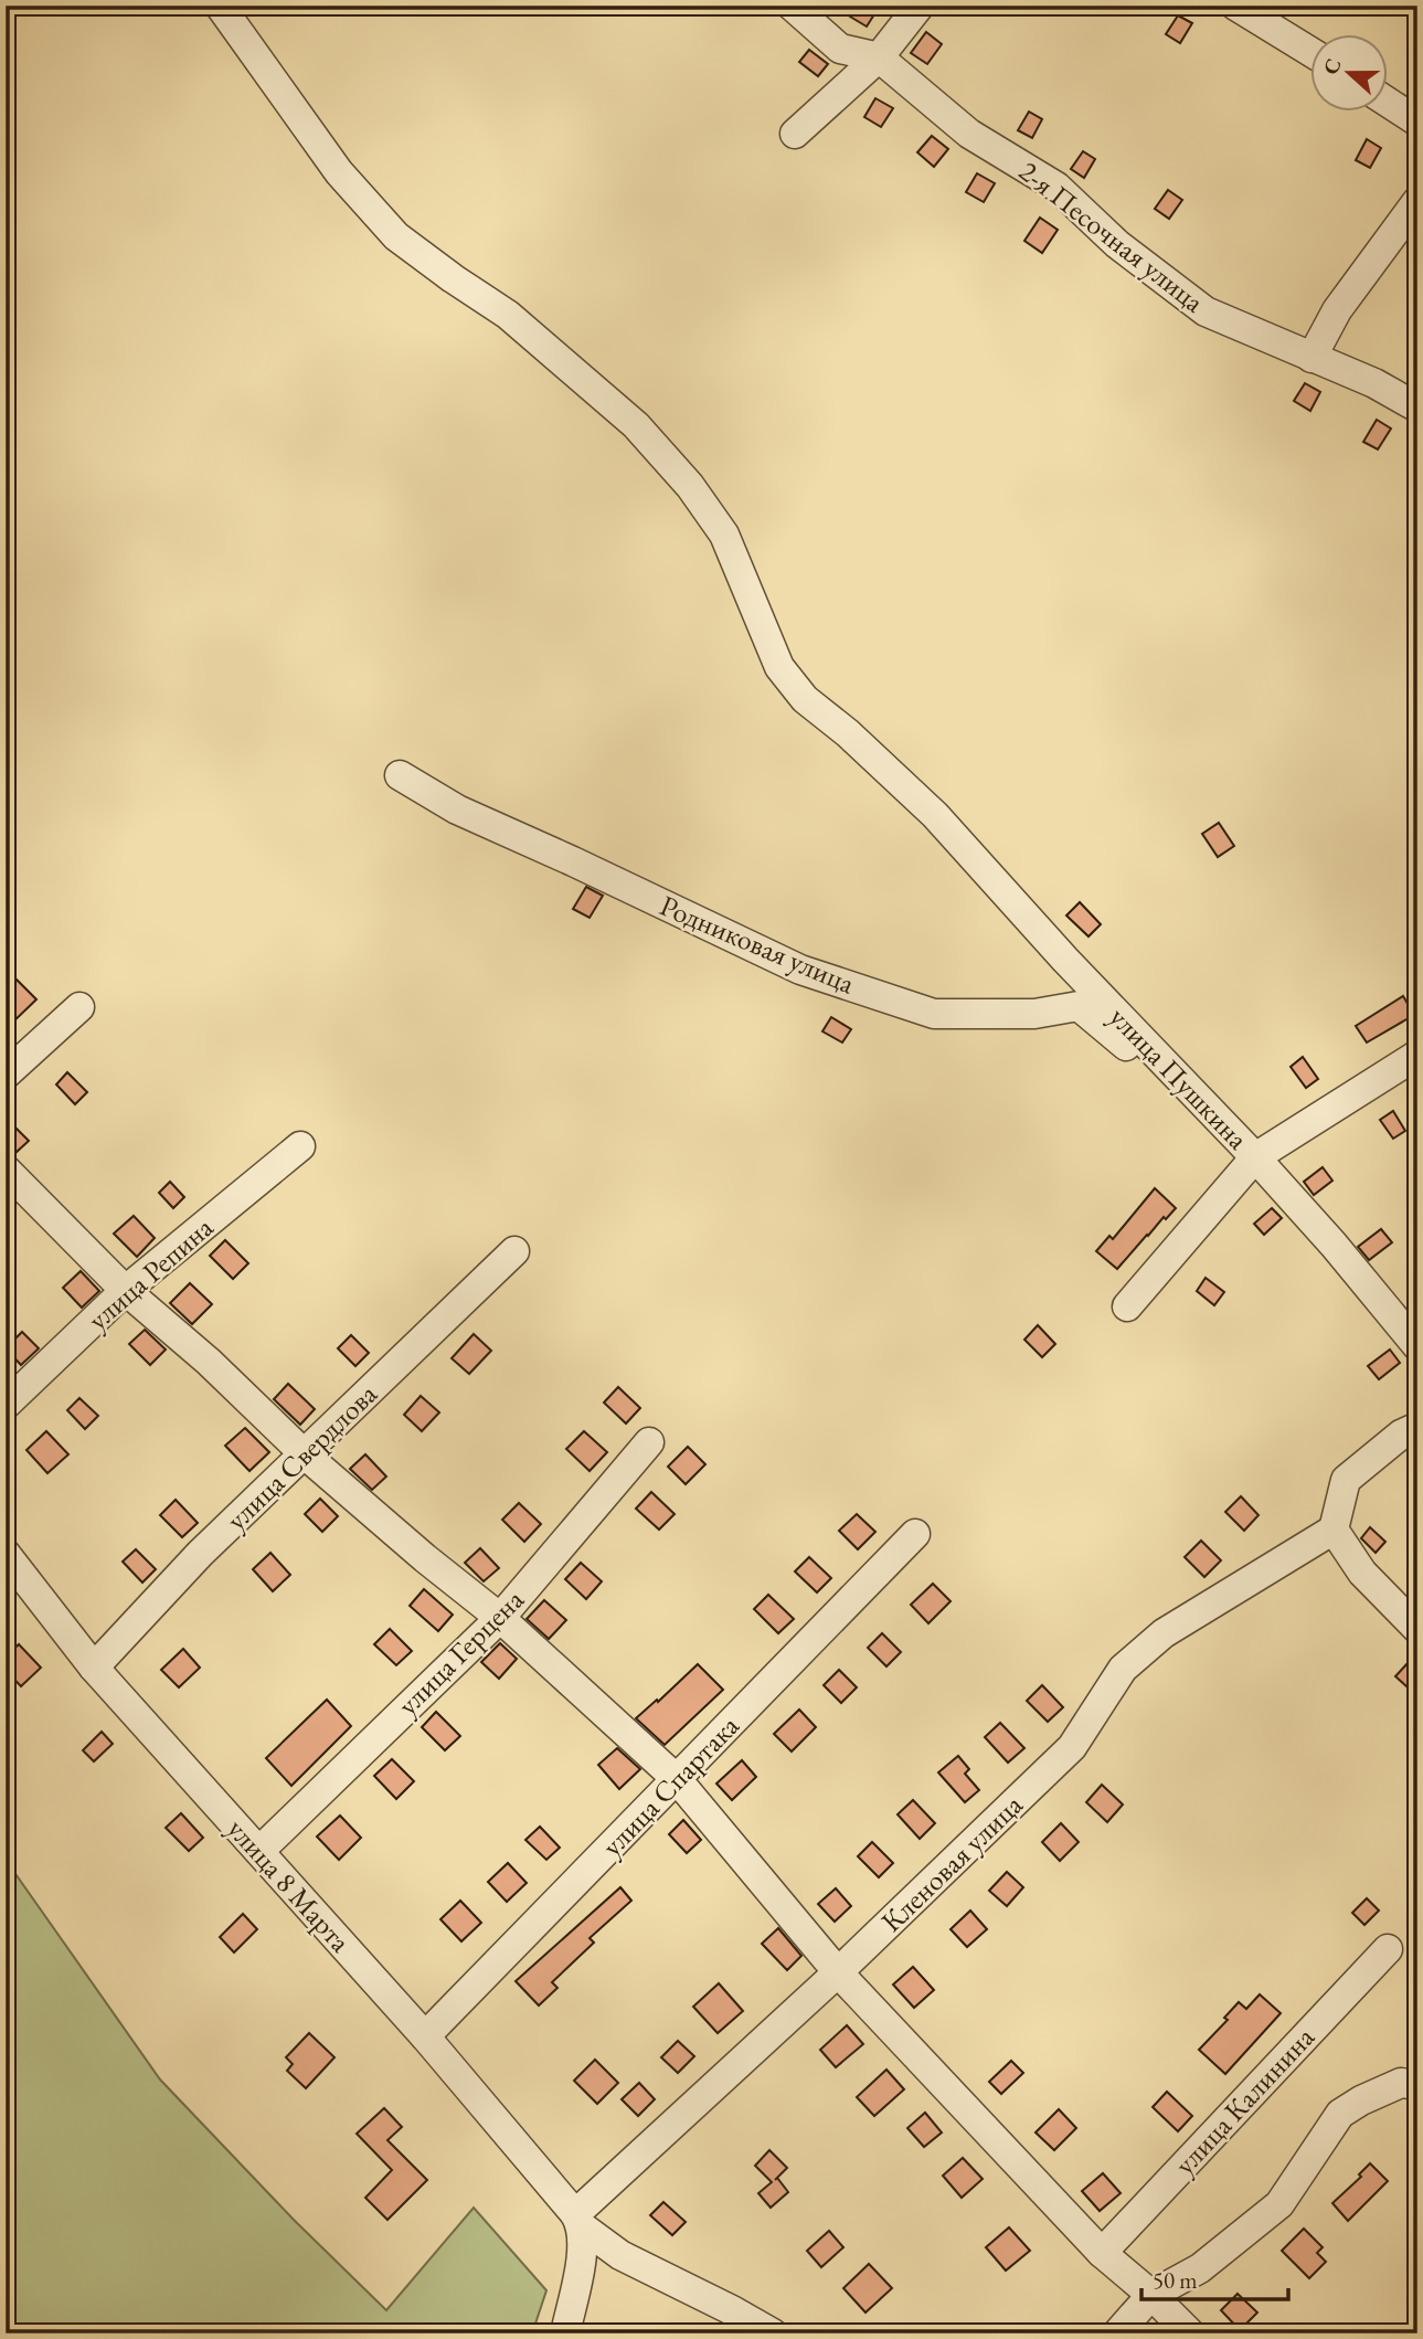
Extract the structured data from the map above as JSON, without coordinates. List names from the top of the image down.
{
  "streets": {
    "street": [
      "2-я Песочная улица",
      "Родниковая улица",
      "улица Пушкина",
      "улица Репина",
      "улица Свердлова",
      "улица Герцена",
      "улица Спартака",
      "Кленовая улица",
      "улица 8 Марта",
      "улица Калинина"
    ]
  },
  "crossings": [
    ["Родниковая улица", "улица Пушкина"],
    ["улица Свердлова", "улица 8 Марта"],
    ["улица Герцена", "улица 8 Марта"],
    ["улица Спартака", "улица 8 Марта"],
    ["Кленовая улица", "улица 8 Марта"]
  ],
  "scale_bar": "50 m",
  "north": "left"
}
